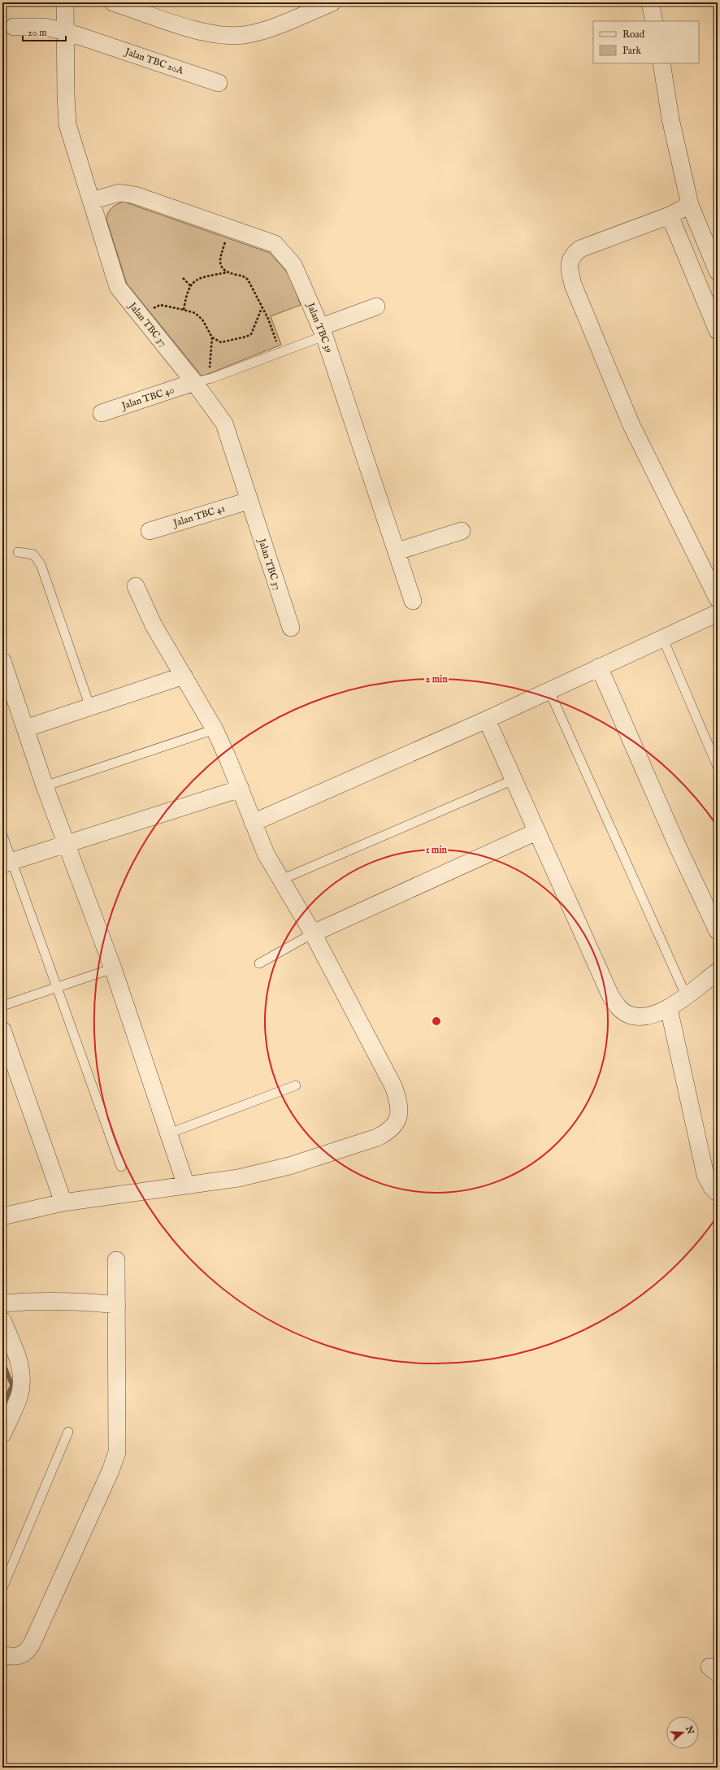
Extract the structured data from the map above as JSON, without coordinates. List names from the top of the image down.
{
  "streets": {
    "street": [
      "Jalan TBC 20A",
      "Jalan TBC 37",
      "Jalan TBC 39",
      "Jalan TBC 40",
      "Jalan TBC 41"
    ]
  },
  "crossings": [
    ["Jalan TBC 20A", "Jalan TBC 37"],
    ["Jalan TBC 37", "Jalan TBC 39"],
    ["Jalan TBC 37", "Jalan TBC 40"],
    ["Jalan TBC 37", "Jalan TBC 41"]
  ],
  "legend": ["Road", "Park"],
  "scale_bar": "20 m",
  "north": "right",
  "rings": ["2 min", "1 min"]
}
